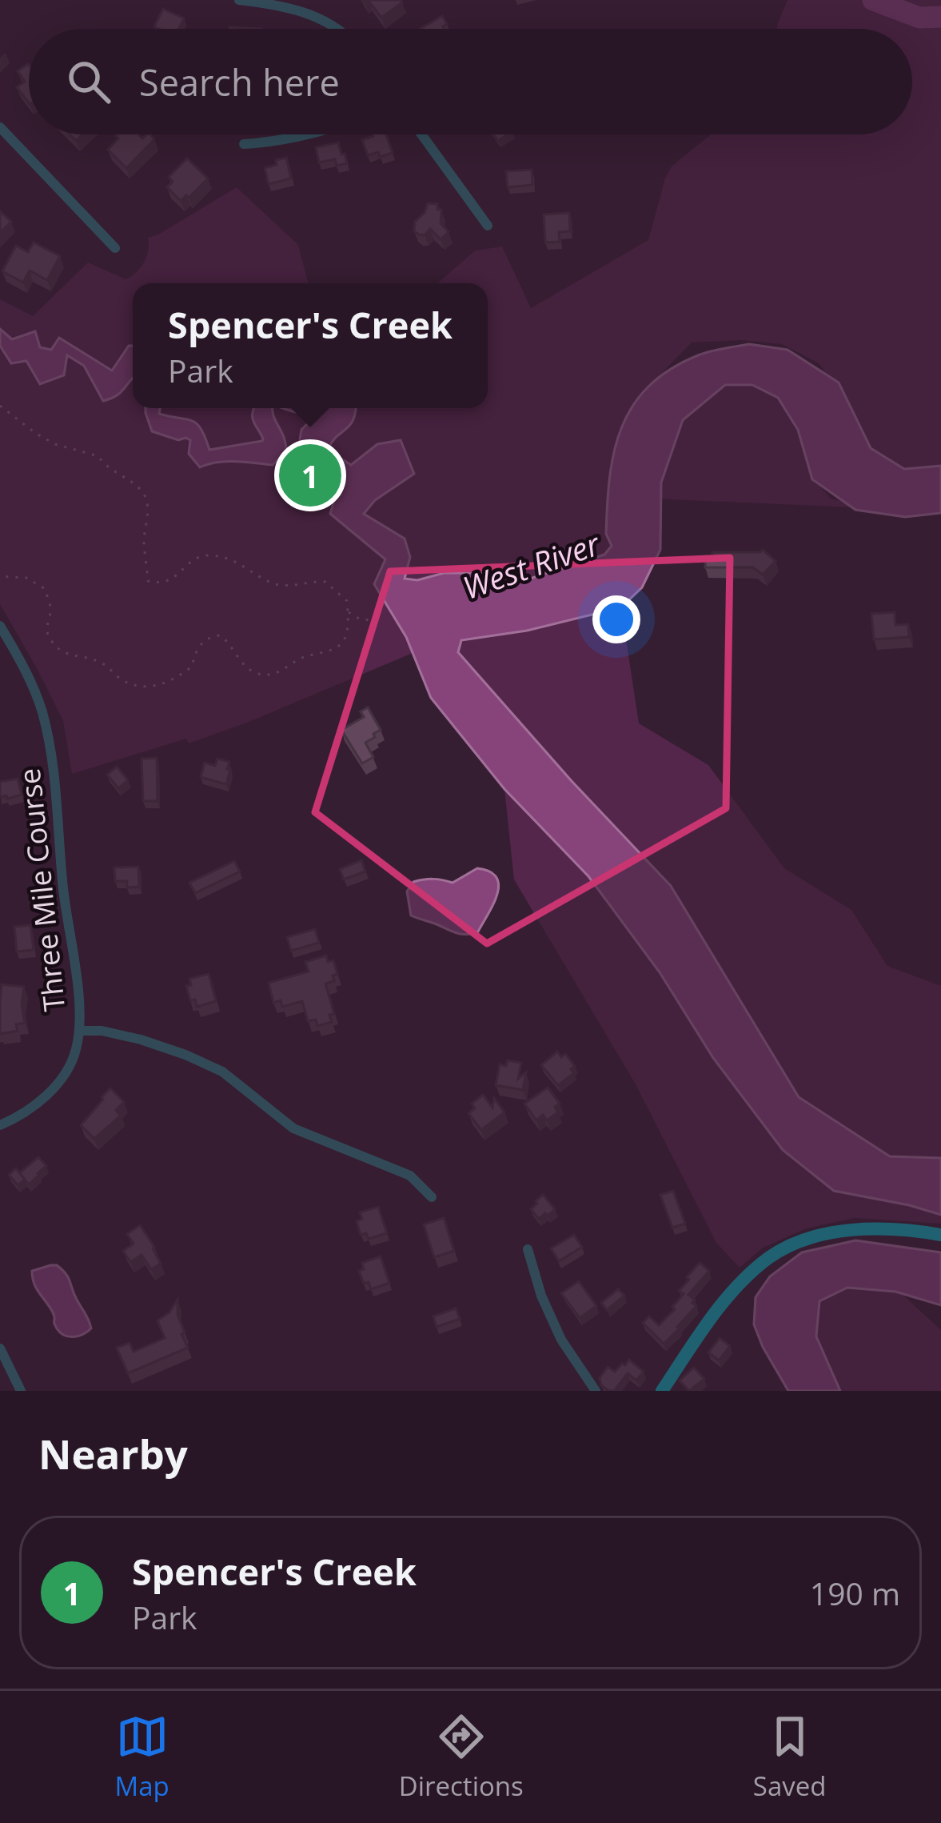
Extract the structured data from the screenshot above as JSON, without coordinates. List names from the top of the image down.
{
  "streets": {
    "street": ["Three Mile Course"]
  },
  "water": ["West River"],
  "page": {
    "search": "Search here",
    "popup": ["Spencer's Creek", "Park"],
    "pins": "1",
    "heading": "Nearby",
    "list": [
      {
        "mark": "1",
        "name": "Spencer's Creek",
        "note": "Park",
        "value": "190 m"
      }
    ],
    "nav": ["Map", "Directions", "Saved"]
  }
}
